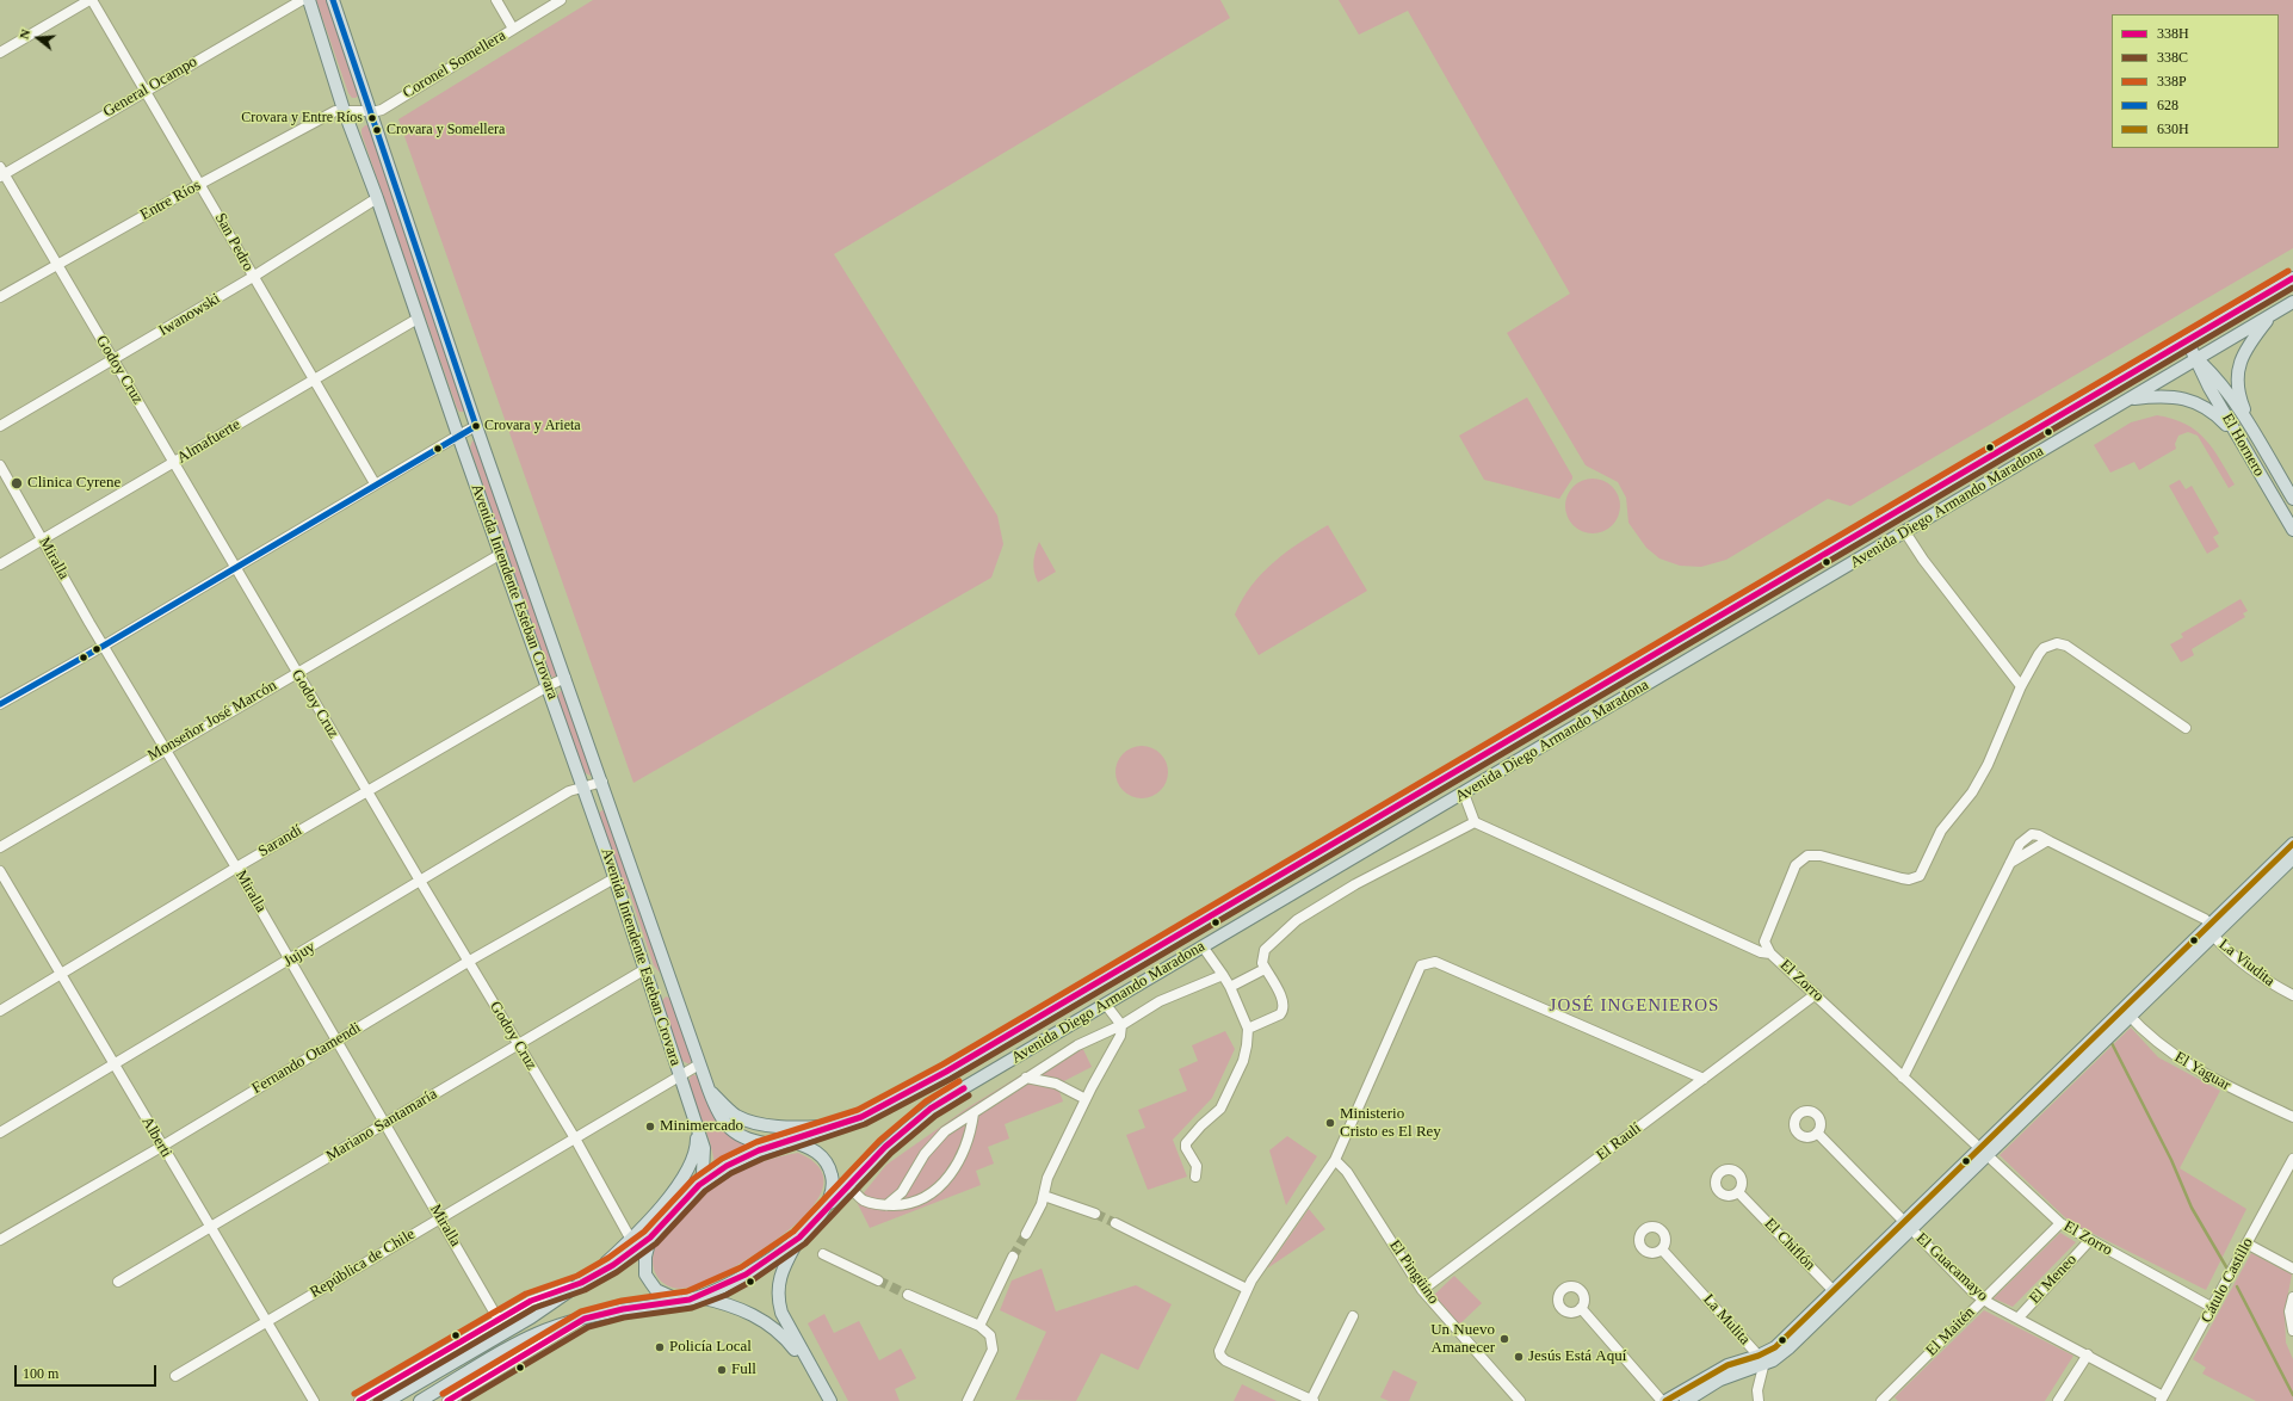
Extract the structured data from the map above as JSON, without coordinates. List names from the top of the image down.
{
  "streets": {
    "main road": ["El Hornero", "Avenida Diego Armando Maradona", "Avenida Intendente Esteban Crovara"],
    "street": [
      "Coronel Somellera",
      "General Ocampo",
      "Entre Ríos",
      "San Pedro",
      "Iwanowski",
      "Godoy Cruz",
      "Almafuerte",
      "Miralla",
      "Monseñor José Marcón",
      "Sarandí",
      "Jujuy",
      "La Viudita",
      "El Zorro",
      "Fernando Otamendi",
      "El Yaguar",
      "Mariano Santamaría",
      "Alberti",
      "El Raulí",
      "El Chiflón",
      "República de Chile",
      "El Guacamayo",
      "El Pingüino",
      "El Meneo",
      "Cátulo Castillo",
      "La Mulita",
      "El Maitén"
    ]
  },
  "crossings": [
    ["Coronel Somellera", "Entre Ríos"],
    ["Coronel Somellera", "Avenida Intendente Esteban Crovara"],
    ["General Ocampo", "San Pedro"],
    ["General Ocampo", "Godoy Cruz"],
    ["Entre Ríos", "San Pedro"],
    ["Entre Ríos", "Godoy Cruz"],
    ["Entre Ríos", "Avenida Intendente Esteban Crovara"],
    ["San Pedro", "Iwanowski"],
    ["San Pedro", "Almafuerte"],
    ["Iwanowski", "Godoy Cruz"],
    ["Iwanowski", "Avenida Intendente Esteban Crovara"],
    ["Godoy Cruz", "Almafuerte"],
    ["Godoy Cruz", "Monseñor José Marcón"],
    ["Godoy Cruz", "Sarandí"],
    ["Godoy Cruz", "Jujuy"],
    ["Godoy Cruz", "Fernando Otamendi"],
    ["Godoy Cruz", "Mariano Santamaría"],
    ["Godoy Cruz", "República de Chile"],
    ["Almafuerte", "Miralla"],
    ["Almafuerte", "Avenida Intendente Esteban Crovara"],
    ["El Hornero", "Avenida Diego Armando Maradona"],
    ["Avenida Diego Armando Maradona", "Avenida Intendente Esteban Crovara"],
    ["Miralla", "Monseñor José Marcón"],
    ["Miralla", "Sarandí"],
    ["Miralla", "Jujuy"],
    ["Miralla", "Fernando Otamendi"],
    ["Miralla", "Mariano Santamaría"],
    ["Miralla", "República de Chile"],
    ["Avenida Intendente Esteban Crovara", "Monseñor José Marcón"],
    ["Avenida Intendente Esteban Crovara", "Sarandí"],
    ["Avenida Intendente Esteban Crovara", "Jujuy"],
    ["Avenida Intendente Esteban Crovara", "Fernando Otamendi"],
    ["Avenida Intendente Esteban Crovara", "Mariano Santamaría"],
    ["Avenida Intendente Esteban Crovara", "República de Chile"],
    ["Sarandí", "Alberti"],
    ["Jujuy", "Alberti"],
    ["El Zorro", "El Raulí"],
    ["El Zorro", "El Meneo"],
    ["El Zorro", "Cátulo Castillo"],
    ["El Zorro", "El Maitén"],
    ["Fernando Otamendi", "Alberti"],
    ["Mariano Santamaría", "Alberti"],
    ["Alberti", "República de Chile"],
    ["El Raulí", "El Pingüino"],
    ["El Guacamayo", "El Meneo"],
    ["El Guacamayo", "Cátulo Castillo"],
    ["El Guacamayo", "El Maitén"]
  ],
  "districts": ["JOSÉ INGENIEROS"],
  "places": [
    "Crovara y Entre Ríos",
    "Crovara y Somellera",
    "Crovara y Arieta",
    "Clinica Cyrene",
    "Ministerio Cristo es El Rey",
    "Minimercado",
    "Un Nuevo Amanecer",
    "Policía Local",
    "Jesús Está Aquí",
    "Full"
  ],
  "lines": [
    "transit line 628",
    "transit line 338P",
    "transit line 338H",
    "transit line 338C",
    "transit line 630H"
  ],
  "legend": [
    "338H",
    "338C",
    "338P",
    "628",
    "630H"
  ],
  "scale_bar": "100 m",
  "north": "left"
}
